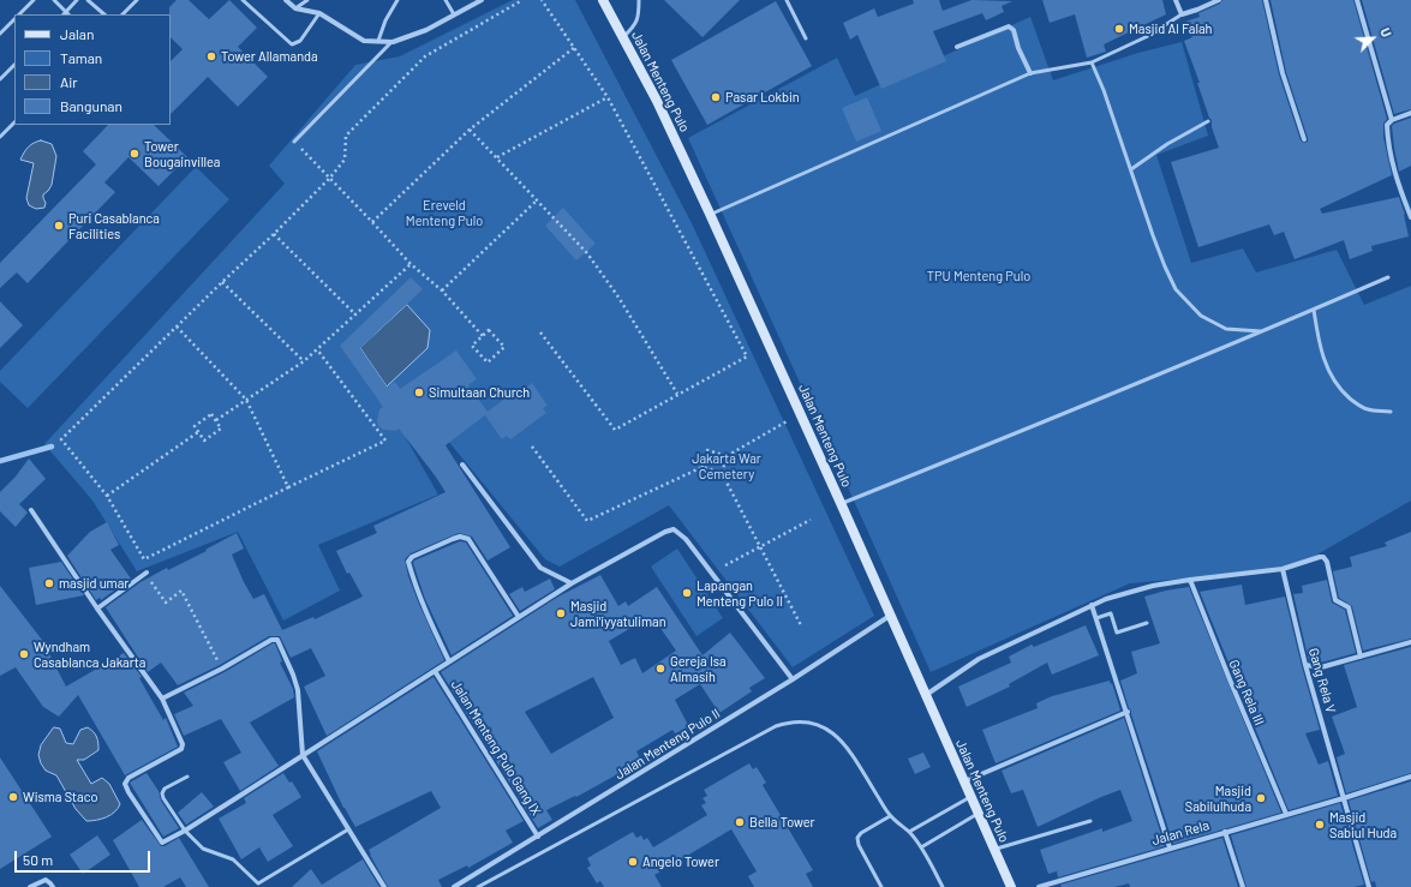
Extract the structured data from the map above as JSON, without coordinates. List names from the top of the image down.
{
  "streets": {
    "street": [
      "Jalan Menteng Pulo",
      "Gang Rela V",
      "Gang Rela III",
      "Jalan Menteng Pulo II",
      "Jalan Menteng Pulo Gang IX",
      "Jalan Rela"
    ]
  },
  "crossings": [
    ["Jalan Menteng Pulo", "Jalan Menteng Pulo II"],
    ["Gang Rela V", "Jalan Rela"],
    ["Gang Rela III", "Jalan Rela"],
    ["Jalan Menteng Pulo II", "Jalan Menteng Pulo Gang IX"]
  ],
  "parks": ["Ereveld Menteng Pulo", "TPU Menteng Pulo", "Jakarta War Cemetery"],
  "places": [
    "Masjid Al Falah",
    "Tower Allamanda",
    "Pasar Lokbin",
    "Tower Bougainvillea",
    "Puri Casablanca Facilities",
    "Simultaan Church",
    "masjid umar",
    "Lapangan Menteng Pulo II",
    "Masjid Jami'iyyatuliman",
    "Wyndham Casablanca Jakarta",
    "Gereja Isa Almasih",
    "Wisma Staco",
    "Masjid Sabilulhuda",
    "Bella Tower",
    "Masjid Sabiul Huda",
    "Angelo Tower"
  ],
  "legend": [
    "Jalan",
    "Taman",
    "Air",
    "Bangunan"
  ],
  "scale_bar": "50 m",
  "north": "top right"
}
